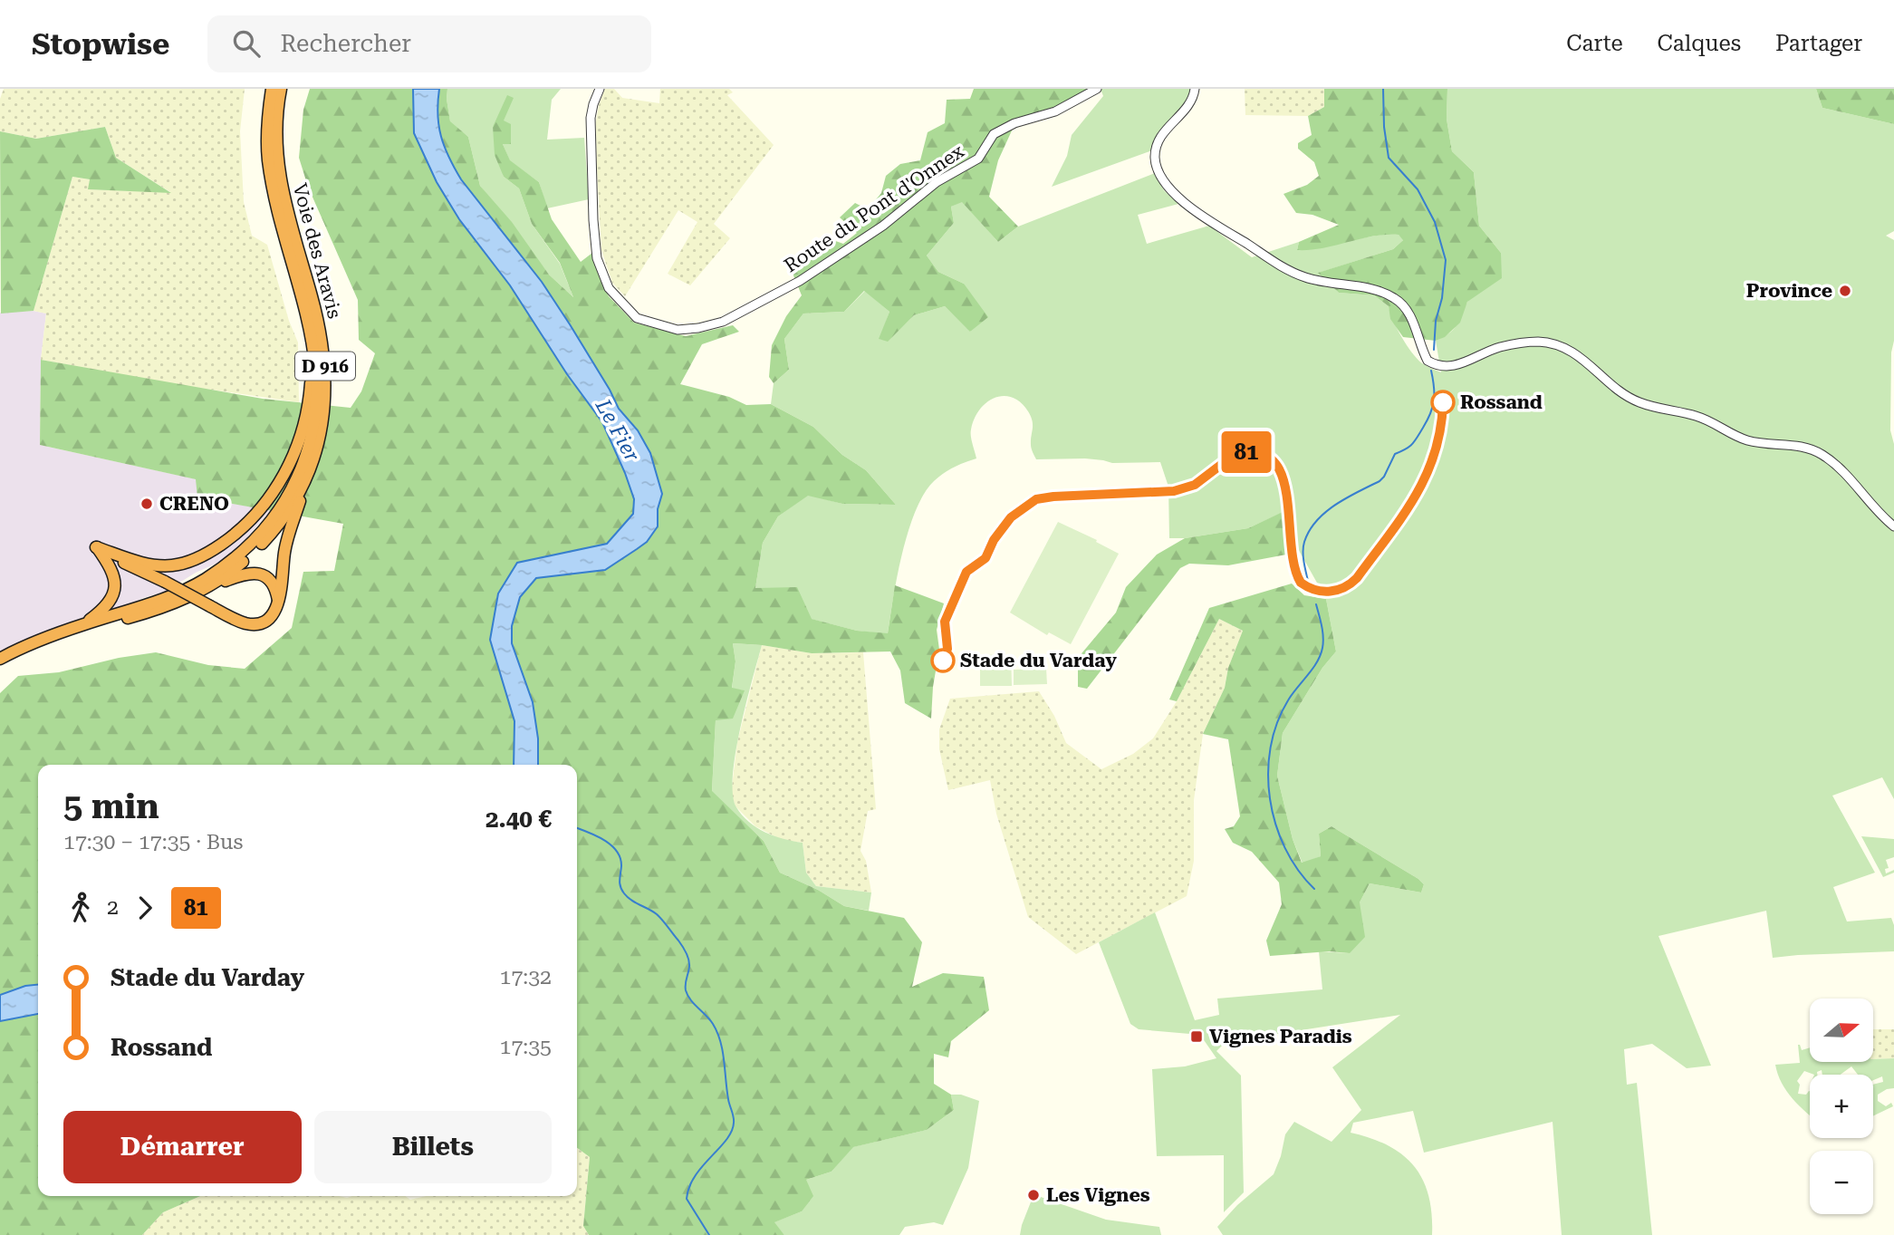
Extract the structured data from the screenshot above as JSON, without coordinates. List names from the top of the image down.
{
  "streets": {
    "highway": ["Voie des Aravis", "D 916"],
    "street": ["Route du Pont d'Onnex"]
  },
  "water": ["Le Fier"],
  "places": {
    "other": [
      "Province",
      "Rossand",
      "CRENO",
      "Stade du Varday",
      "Les Vignes"
    ],
    "transit": ["Vignes Paradis"]
  },
  "lines": ["bus line 81"],
  "north": "right",
  "page": {
    "header": "Stopwise",
    "search": "Rechercher",
    "nav": ["Carte", "Calques", "Partager"],
    "on_map": "81",
    "heading": ["5 min", "17:30 – 17:35 · Bus", "2.40 €"],
    "legs": ["2", "81"],
    "list": [
      {
        "name": "Stade du Varday",
        "value": "17:32"
      },
      {
        "name": "Rossand",
        "value": "17:35"
      }
    ],
    "map_buttons": ["+", "−"],
    "buttons": ["Démarrer", "Billets"]
  }
}
